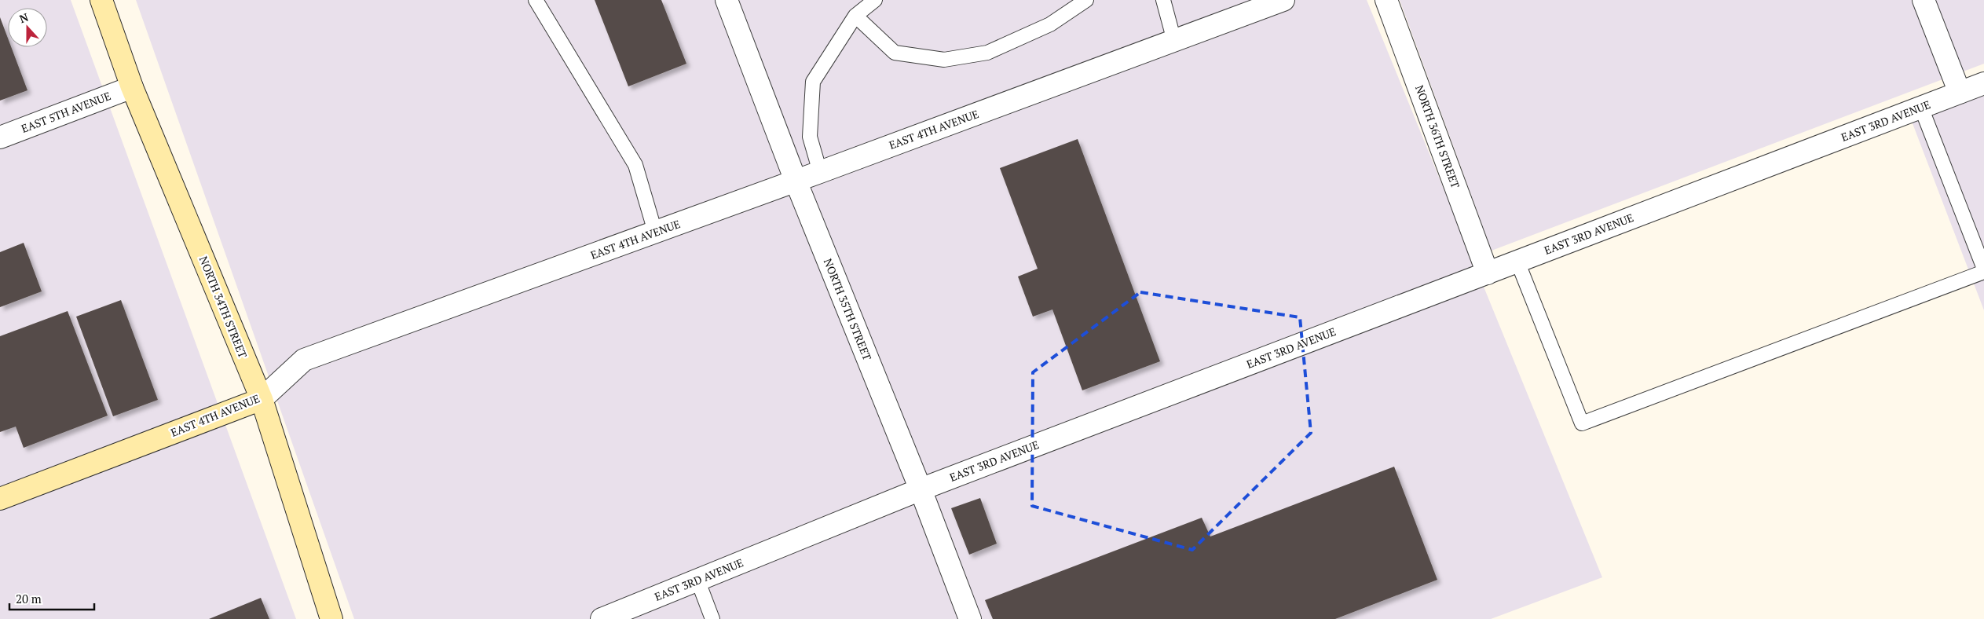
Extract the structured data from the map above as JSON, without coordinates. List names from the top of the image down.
{
  "streets": {
    "street": [
      "EAST 5TH AVENUE",
      "EAST 3RD AVENUE",
      "EAST 4TH AVENUE",
      "NORTH 36TH STREET",
      "NORTH 34TH STREET",
      "NORTH 35TH STREET"
    ]
  },
  "crossings": [
    ["EAST 5TH AVENUE", "NORTH 34TH STREET"],
    ["EAST 3RD AVENUE", "NORTH 36TH STREET"],
    ["EAST 3RD AVENUE", "NORTH 35TH STREET"],
    ["EAST 4TH AVENUE", "NORTH 34TH STREET"],
    ["EAST 4TH AVENUE", "NORTH 35TH STREET"]
  ],
  "scale_bar": "20 m",
  "north": "top"
}
